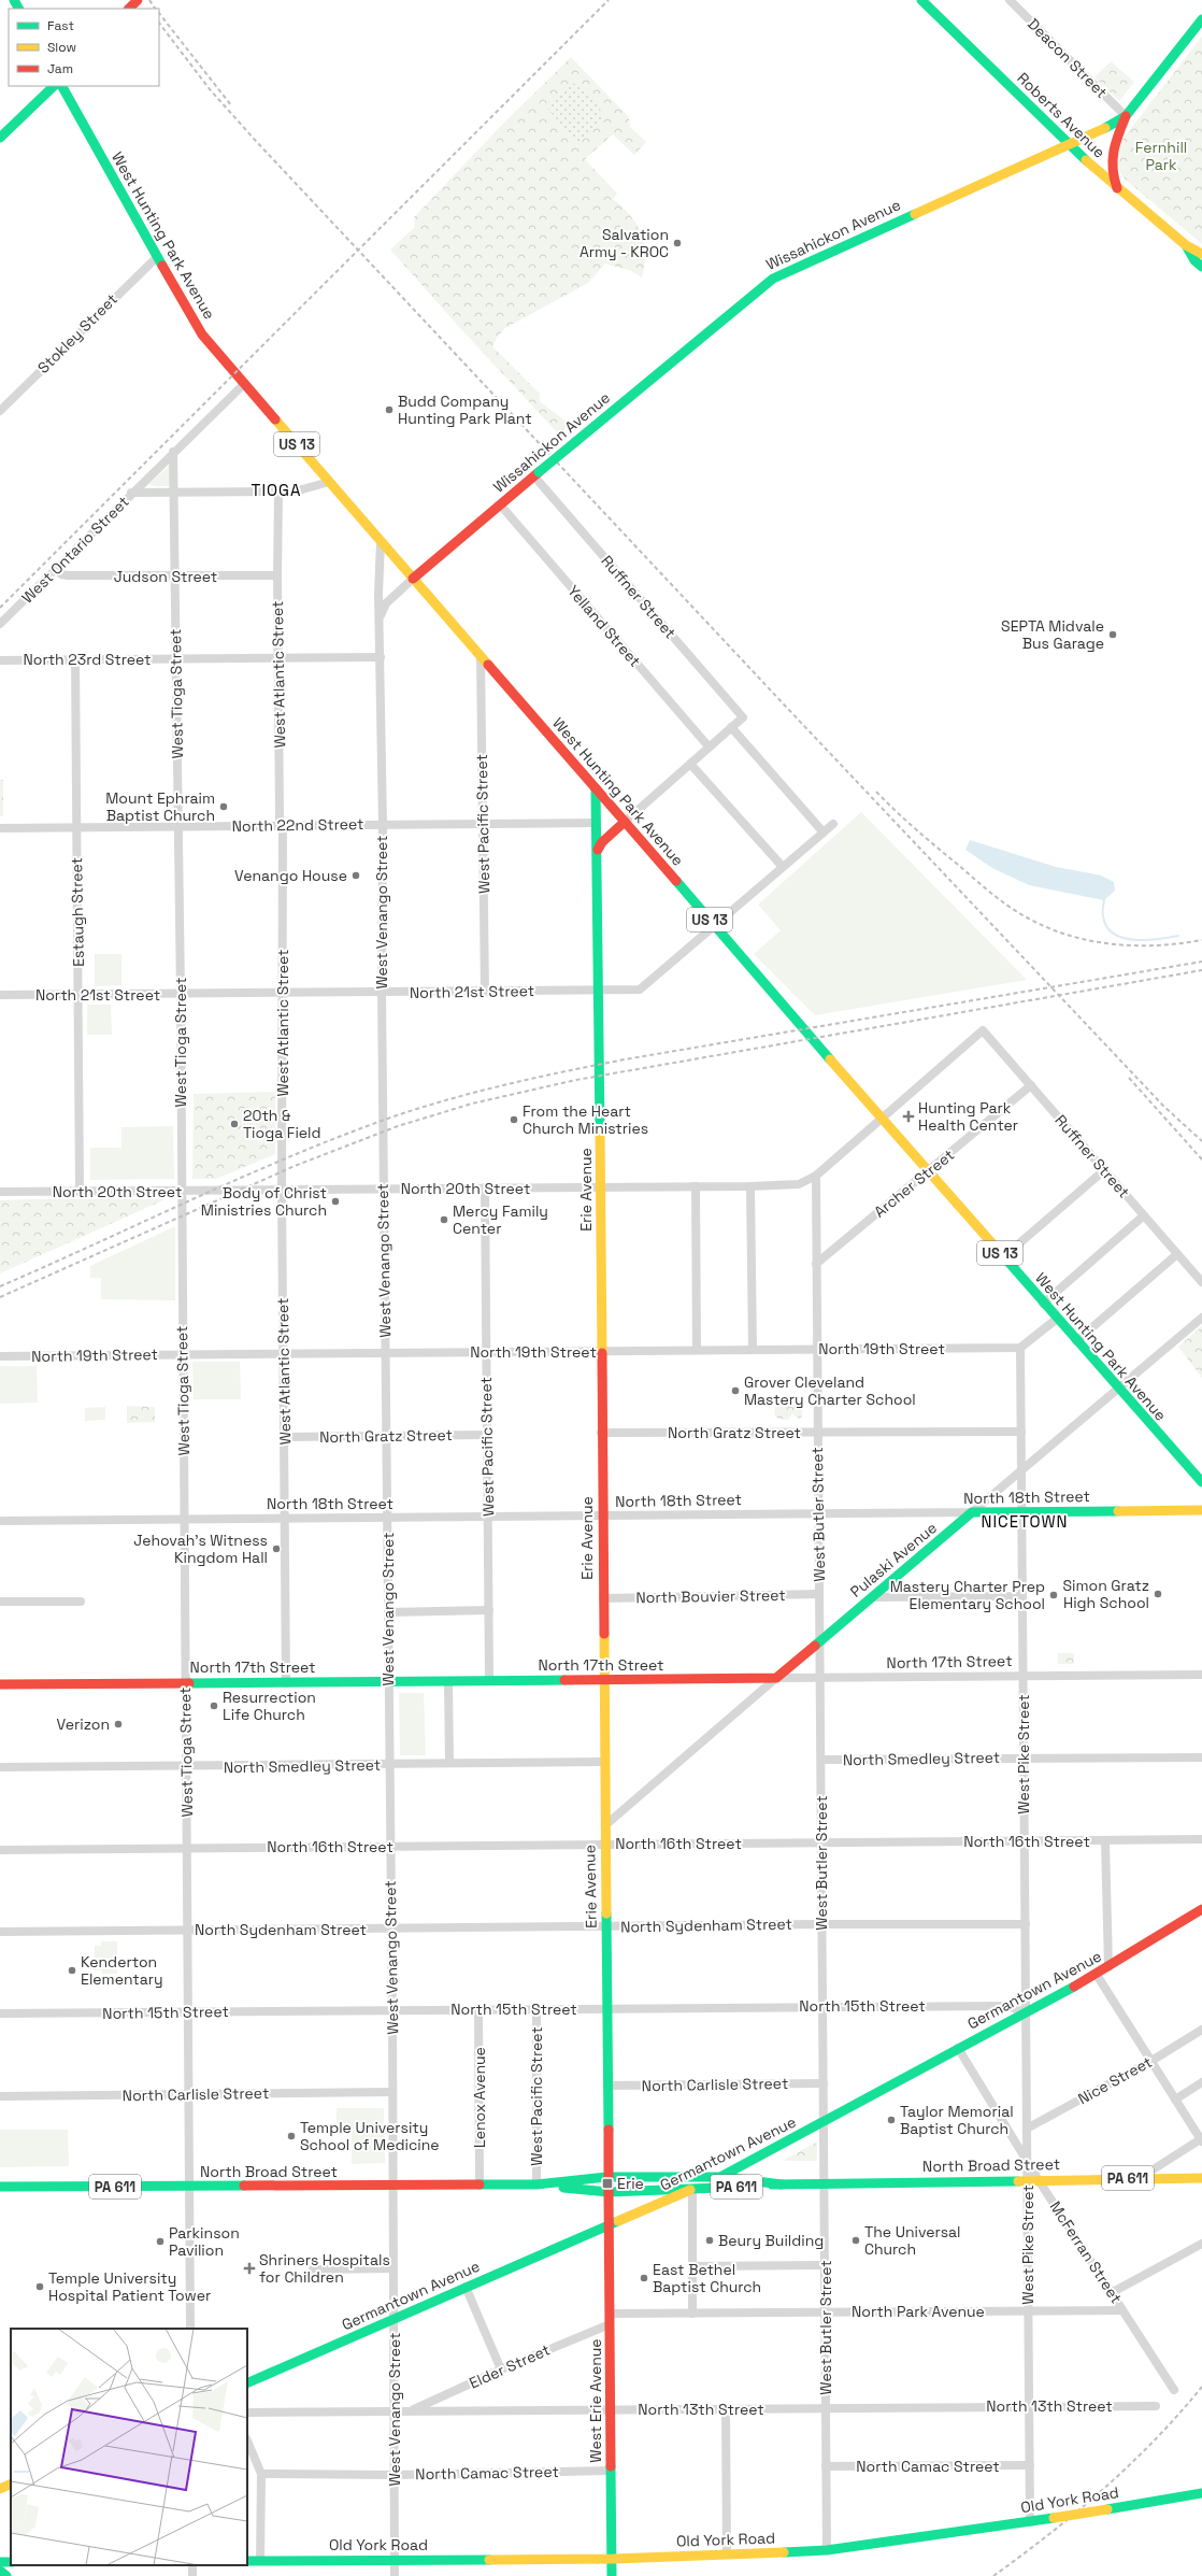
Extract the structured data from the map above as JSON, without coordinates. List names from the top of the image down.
{
  "streets": {
    "main road": [
      "Roberts Avenue",
      "Wissahickon Avenue",
      "West Hunting Park Avenue",
      "US 13",
      "Erie Avenue",
      "North 18th Street",
      "Pulaski Avenue",
      "North 17th Street",
      "Germantown Avenue",
      "North Broad Street",
      "PA 611",
      "West Erie Avenue",
      "Old York Road"
    ],
    "street": [
      "Deacon Street",
      "Stokley Street",
      "West Ontario Street",
      "Judson Street",
      "Ruffner Street",
      "Yelland Street",
      "North 23rd Street",
      "West Atlantic Street",
      "West Tioga Street",
      "West Pacific Street",
      "North 22nd Street",
      "Estaugh Street",
      "West Venango Street",
      "North 21st Street",
      "Archer Street",
      "North 20th Street",
      "North 19th Street",
      "North Gratz Street",
      "West Butler Street",
      "North Bouvier Street",
      "West Pike Street",
      "North Smedley Street",
      "North 16th Street",
      "North Sydenham Street",
      "North 15th Street",
      "Nice Street",
      "North Carlisle Street",
      "Lenox Avenue",
      "McFerran Street",
      "North Park Avenue",
      "Elder Street",
      "North 13th Street",
      "North Camac Street"
    ]
  },
  "crossings": [
    ["Deacon Street", "Wissahickon Avenue"],
    ["Roberts Avenue", "Wissahickon Avenue"],
    ["Wissahickon Avenue", "West Hunting Park Avenue"],
    ["Wissahickon Avenue", "Ruffner Street"],
    ["Wissahickon Avenue", "Yelland Street"],
    ["West Hunting Park Avenue", "Stokley Street"],
    ["West Hunting Park Avenue", "West Ontario Street"],
    ["West Hunting Park Avenue", "West Pacific Street"],
    ["West Hunting Park Avenue", "West Venango Street"],
    ["West Hunting Park Avenue", "North 21st Street"],
    ["West Hunting Park Avenue", "Archer Street"],
    ["West Hunting Park Avenue", "North 20th Street"],
    ["West Hunting Park Avenue", "Erie Avenue"],
    ["West Hunting Park Avenue", "Pulaski Avenue"],
    ["West Ontario Street", "Judson Street"],
    ["West Ontario Street", "West Tioga Street"],
    ["Judson Street", "West Atlantic Street"],
    ["Judson Street", "West Tioga Street"],
    ["Ruffner Street", "Archer Street"],
    ["Ruffner Street", "North 20th Street"],
    ["North 23rd Street", "West Atlantic Street"],
    ["North 23rd Street", "West Tioga Street"],
    ["North 23rd Street", "Estaugh Street"],
    ["North 23rd Street", "West Venango Street"],
    ["West Atlantic Street", "North 22nd Street"],
    ["West Atlantic Street", "North 21st Street"],
    ["West Atlantic Street", "North 20th Street"],
    ["West Atlantic Street", "North 19th Street"],
    ["West Atlantic Street", "North Gratz Street"],
    ["West Atlantic Street", "North 18th Street"],
    ["West Atlantic Street", "North 17th Street"],
    ["West Tioga Street", "North 22nd Street"],
    ["West Tioga Street", "North 21st Street"],
    ["West Tioga Street", "North 20th Street"],
    ["West Tioga Street", "North 19th Street"],
    ["West Tioga Street", "North 18th Street"],
    ["West Tioga Street", "North 17th Street"],
    ["West Tioga Street", "North Smedley Street"],
    ["West Tioga Street", "North 16th Street"],
    ["West Tioga Street", "North Sydenham Street"],
    ["West Tioga Street", "North 15th Street"],
    ["West Tioga Street", "North Carlisle Street"],
    ["West Tioga Street", "North Broad Street"],
    ["West Pacific Street", "North 22nd Street"],
    ["West Pacific Street", "North 21st Street"],
    ["West Pacific Street", "North 20th Street"],
    ["West Pacific Street", "North 19th Street"],
    ["West Pacific Street", "North Gratz Street"],
    ["West Pacific Street", "North 18th Street"],
    ["West Pacific Street", "North 17th Street"],
    ["West Pacific Street", "North 15th Street"],
    ["West Pacific Street", "North Broad Street"],
    ["North 22nd Street", "Estaugh Street"],
    ["North 22nd Street", "West Venango Street"],
    ["North 22nd Street", "Erie Avenue"],
    ["Estaugh Street", "North 21st Street"],
    ["Estaugh Street", "North 20th Street"],
    ["West Venango Street", "North 21st Street"],
    ["West Venango Street", "North 20th Street"],
    ["West Venango Street", "North 19th Street"],
    ["West Venango Street", "North Gratz Street"],
    ["West Venango Street", "North 18th Street"],
    ["West Venango Street", "North 17th Street"],
    ["West Venango Street", "North Smedley Street"],
    ["West Venango Street", "North 16th Street"],
    ["West Venango Street", "North Sydenham Street"],
    ["West Venango Street", "Germantown Avenue"],
    ["West Venango Street", "North 15th Street"],
    ["West Venango Street", "North Carlisle Street"],
    ["West Venango Street", "North Broad Street"],
    ["West Venango Street", "North 13th Street"],
    ["West Venango Street", "North Camac Street"],
    ["West Venango Street", "Old York Road"],
    ["North 21st Street", "Erie Avenue"],
    ["Archer Street", "West Butler Street"],
    ["North 20th Street", "Erie Avenue"],
    ["North 20th Street", "West Butler Street"],
    ["Erie Avenue", "North 19th Street"],
    ["Erie Avenue", "North Gratz Street"],
    ["Erie Avenue", "North 18th Street"],
    ["Erie Avenue", "Pulaski Avenue"],
    ["Erie Avenue", "North Bouvier Street"],
    ["Erie Avenue", "North 17th Street"],
    ["Erie Avenue", "North Smedley Street"],
    ["Erie Avenue", "North 16th Street"],
    ["Erie Avenue", "North Sydenham Street"],
    ["Erie Avenue", "Germantown Avenue"],
    ["Erie Avenue", "North 15th Street"],
    ["Erie Avenue", "North Carlisle Street"],
    ["Erie Avenue", "North Broad Street"],
    ["Erie Avenue", "West Erie Avenue"],
    ["North 19th Street", "West Butler Street"],
    ["North 19th Street", "West Pike Street"],
    ["North Gratz Street", "West Butler Street"],
    ["North Gratz Street", "West Pike Street"],
    ["North 18th Street", "West Butler Street"],
    ["North 18th Street", "Pulaski Avenue"],
    ["North 18th Street", "West Pike Street"],
    ["West Butler Street", "Pulaski Avenue"],
    ["West Butler Street", "North Bouvier Street"],
    ["West Butler Street", "North 17th Street"],
    ["West Butler Street", "North Smedley Street"],
    ["West Butler Street", "North 16th Street"],
    ["West Butler Street", "North Sydenham Street"],
    ["West Butler Street", "Germantown Avenue"],
    ["West Butler Street", "North 15th Street"],
    ["West Butler Street", "North Carlisle Street"],
    ["West Butler Street", "North Broad Street"],
    ["West Butler Street", "North Park Avenue"],
    ["West Butler Street", "North 13th Street"],
    ["West Butler Street", "North Camac Street"],
    ["West Butler Street", "Old York Road"],
    ["Pulaski Avenue", "North 17th Street"],
    ["Pulaski Avenue", "West Pike Street"],
    ["North 17th Street", "West Pike Street"],
    ["West Pike Street", "North Smedley Street"],
    ["West Pike Street", "North 16th Street"],
    ["West Pike Street", "North Sydenham Street"],
    ["West Pike Street", "Germantown Avenue"],
    ["West Pike Street", "North 15th Street"],
    ["West Pike Street", "Nice Street"],
    ["West Pike Street", "North Broad Street"],
    ["West Pike Street", "McFerran Street"],
    ["West Pike Street", "North Park Avenue"],
    ["West Pike Street", "North 13th Street"],
    ["West Pike Street", "North Camac Street"],
    ["West Pike Street", "Old York Road"],
    ["Germantown Avenue", "North 15th Street"],
    ["Germantown Avenue", "North Broad Street"],
    ["Germantown Avenue", "McFerran Street"],
    ["Germantown Avenue", "West Erie Avenue"],
    ["North 15th Street", "Lenox Avenue"],
    ["Lenox Avenue", "North Broad Street"],
    ["North Broad Street", "McFerran Street"],
    ["McFerran Street", "North Park Avenue"],
    ["North Park Avenue", "West Erie Avenue"],
    ["Elder Street", "West Erie Avenue"],
    ["Elder Street", "North 13th Street"],
    ["West Erie Avenue", "North 13th Street"],
    ["West Erie Avenue", "North Camac Street"],
    ["West Erie Avenue", "Old York Road"]
  ],
  "districts": ["TIOGA", "NICETOWN"],
  "parks": ["Fernhill Park"],
  "places": {
    "other": [
      "Salvation Army - KROC",
      "Budd Company Hunting Park Plant",
      "SEPTA Midvale Bus Garage",
      "Mount Ephraim Baptist Church",
      "Venango House",
      "From the Heart Church Ministries",
      "20th & Tioga Field",
      "Body of Christ Ministries Church",
      "Mercy Family Center",
      "Grover Cleveland Mastery Charter School",
      "Jehovah's Witness Kingdom Hall",
      "Simon Gratz High School",
      "Mastery Charter Prep Elementary School",
      "Resurrection Life Church",
      "Verizon",
      "Kenderton Elementary",
      "Taylor Memorial Baptist Church",
      "Temple University School of Medicine",
      "Beury Building",
      "The Universal Church",
      "Parkinson Pavilion",
      "East Bethel Baptist Church",
      "Temple University Hospital Patient Tower"
    ],
    "health": ["Hunting Park Health Center", "Shriners Hospitals for Children"],
    "transit": ["Erie"]
  },
  "legend": ["Fast", "Slow", "Jam"]
}
